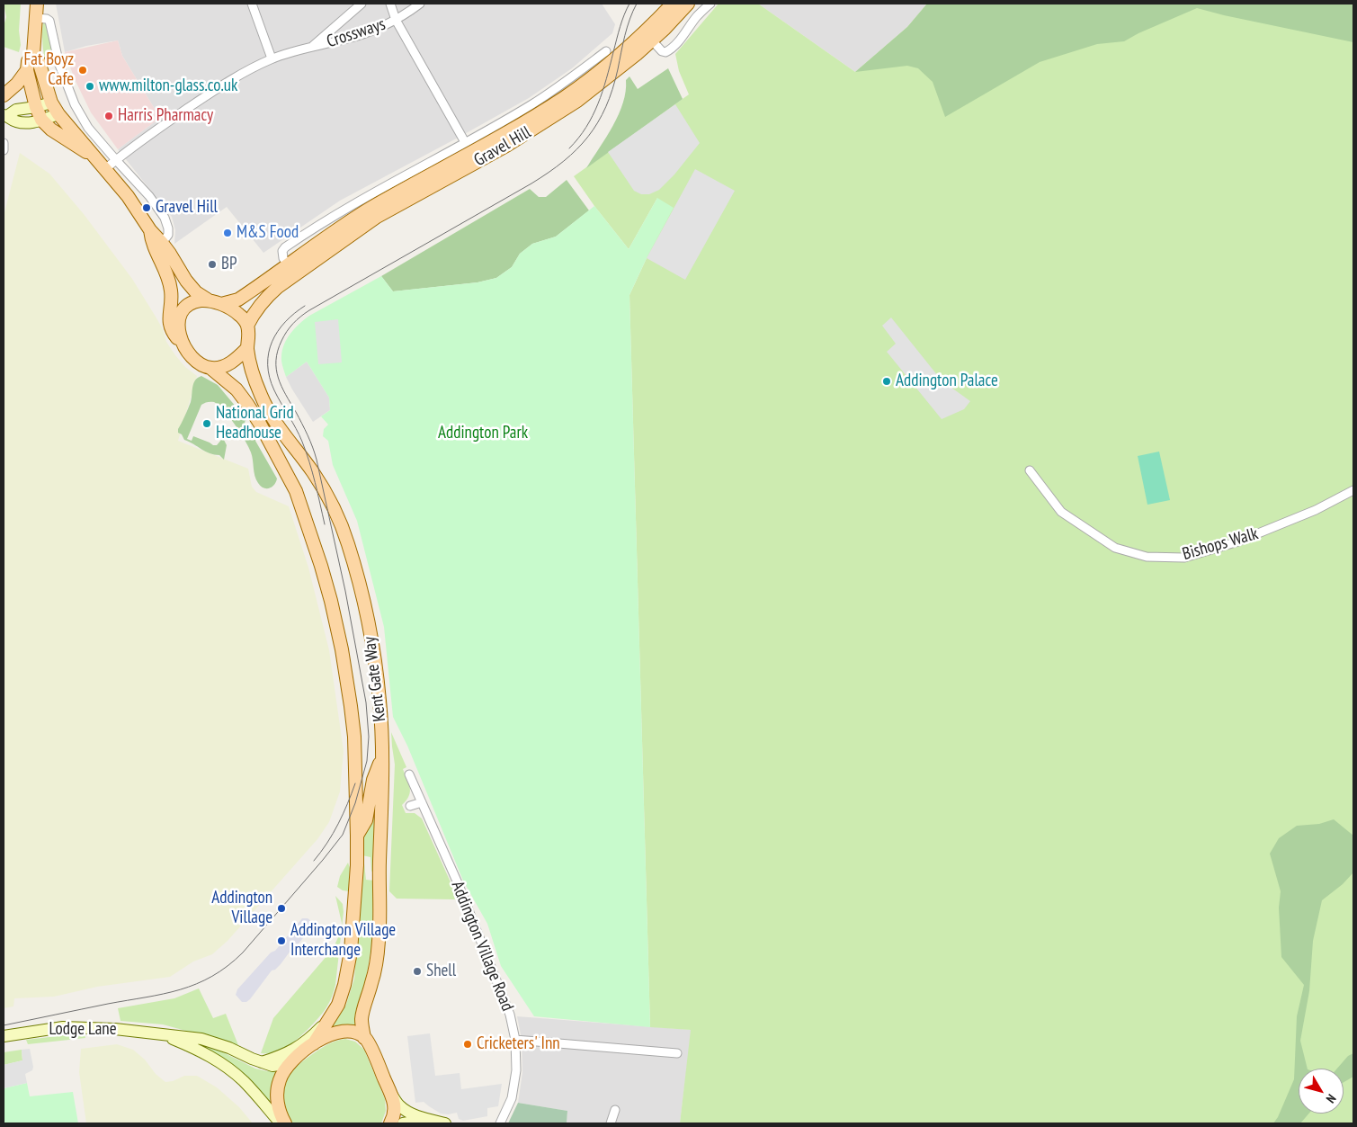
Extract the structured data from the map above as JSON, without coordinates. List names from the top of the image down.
{
  "streets": {
    "main road": ["Gravel Hill", "Kent Gate Way"],
    "street": [
      "Crossways",
      "Bishops Walk",
      "Addington Village Road",
      "Lodge Lane"
    ]
  },
  "crossings": [
    ["Gravel Hill", "Kent Gate Way"]
  ],
  "parks": ["Addington Park"],
  "places": [
    "Fat Boyz Cafe",
    "www.milton-glass.co.uk",
    "Harris Pharmacy",
    "Gravel Hill",
    "M&S Food",
    "BP",
    "Addington Palace",
    "National Grid Headhouse",
    "Addington Village",
    "Addington Village Interchange",
    "Shell",
    "Cricketers' Inn"
  ],
  "north": "bottom right"
}
